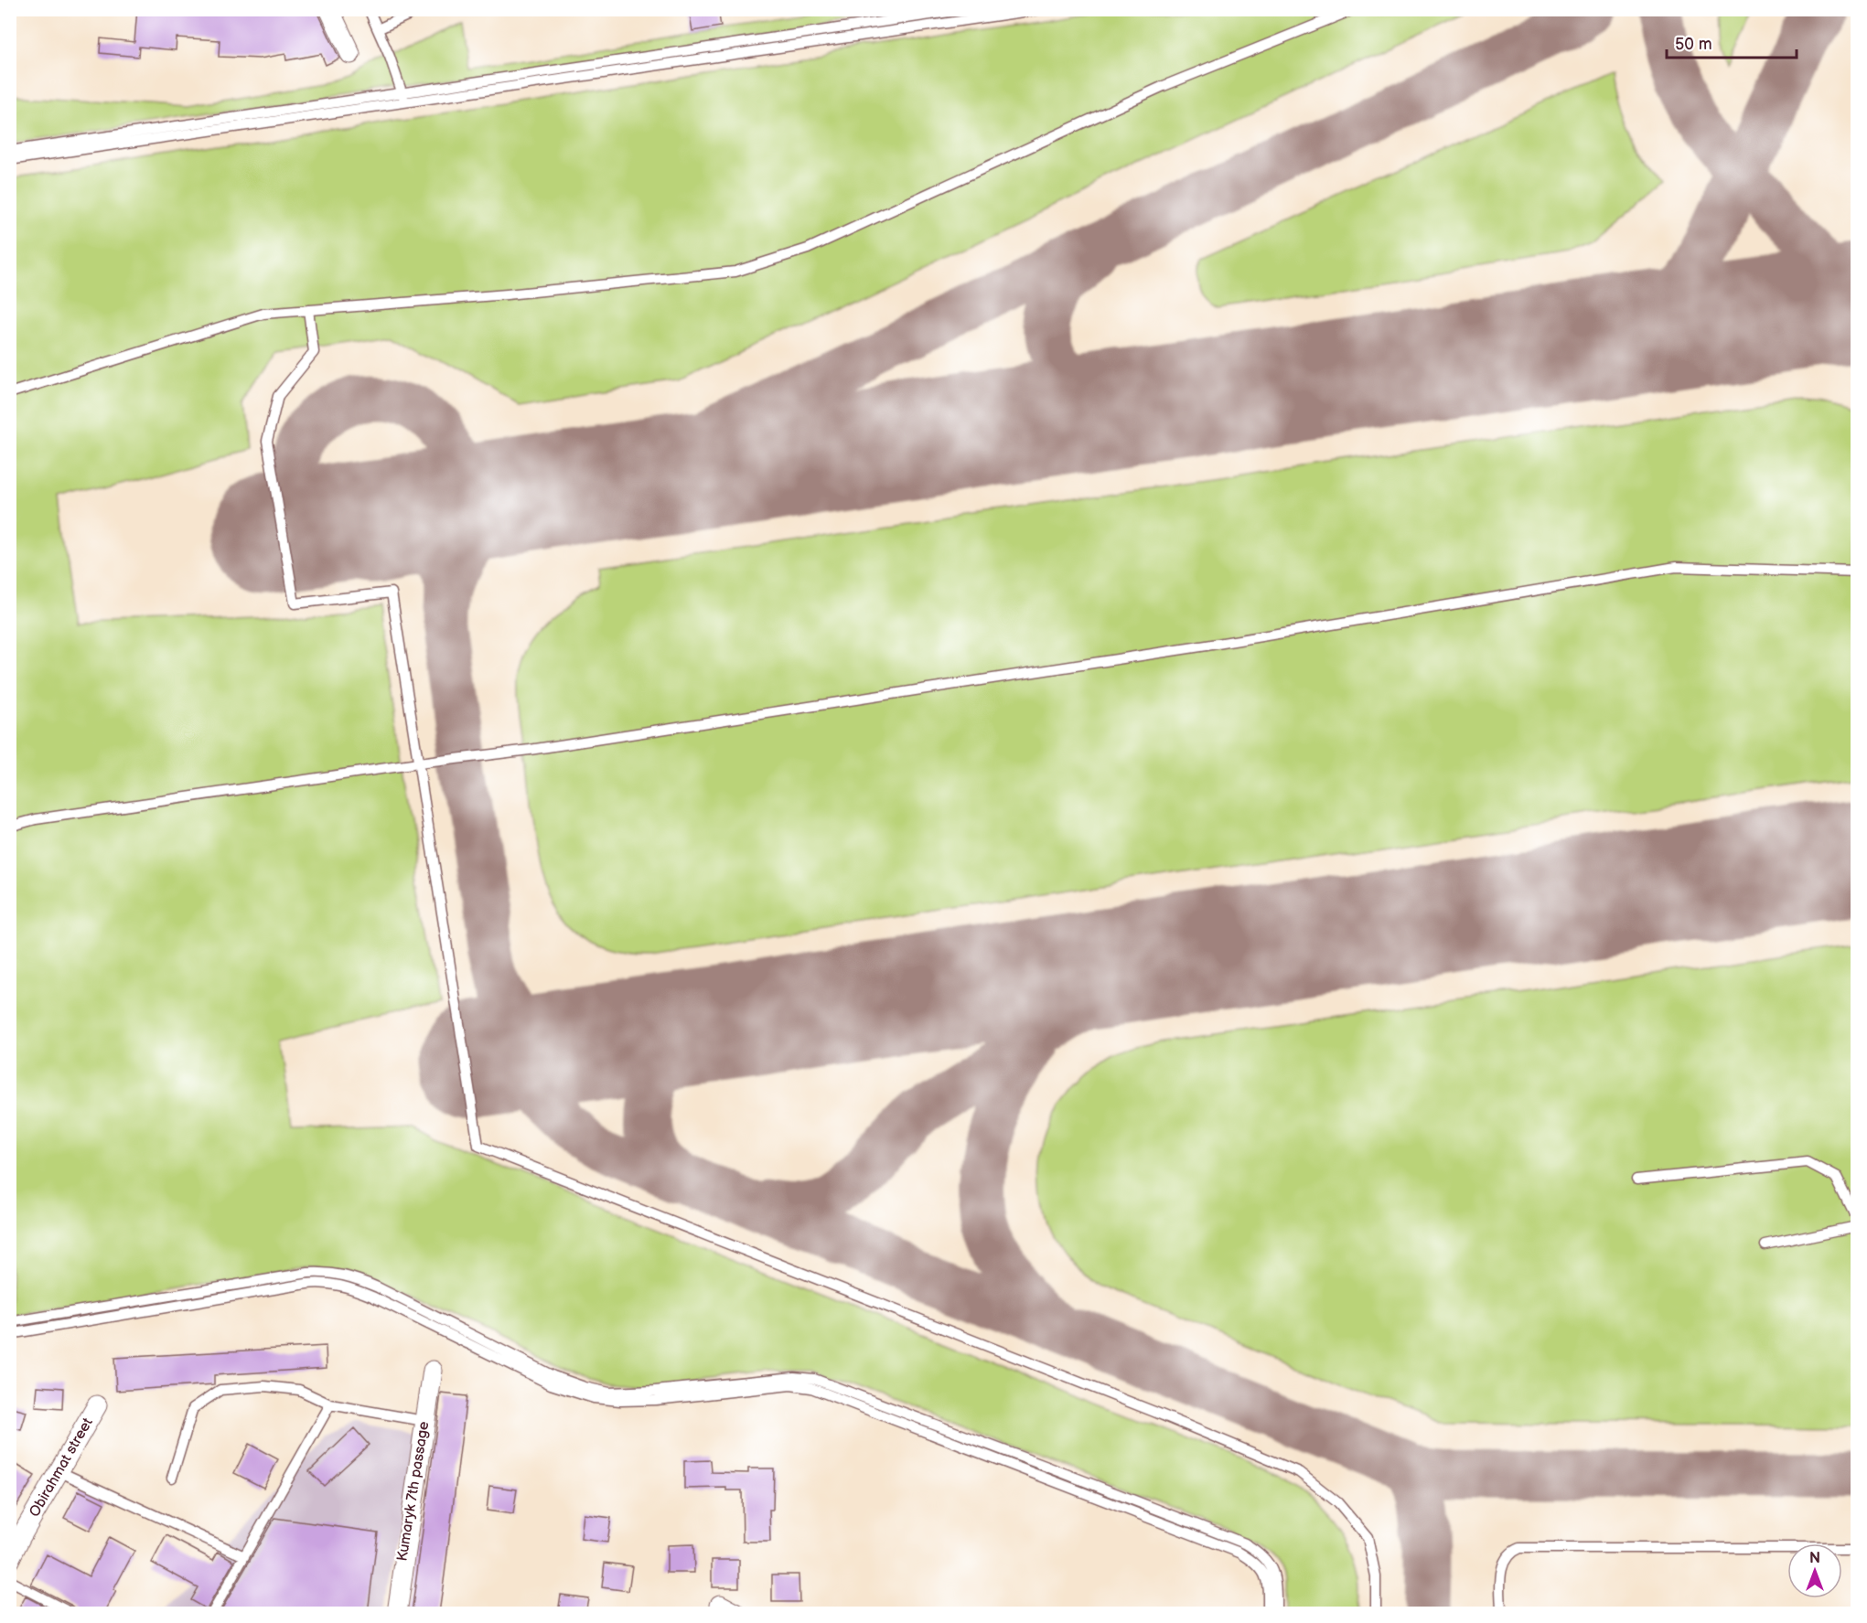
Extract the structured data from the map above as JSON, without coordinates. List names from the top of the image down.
{
  "streets": {
    "street": ["Obirahmat street", "Kumaryk 7th passage"]
  },
  "scale_bar": "50 m",
  "north": "top"
}
